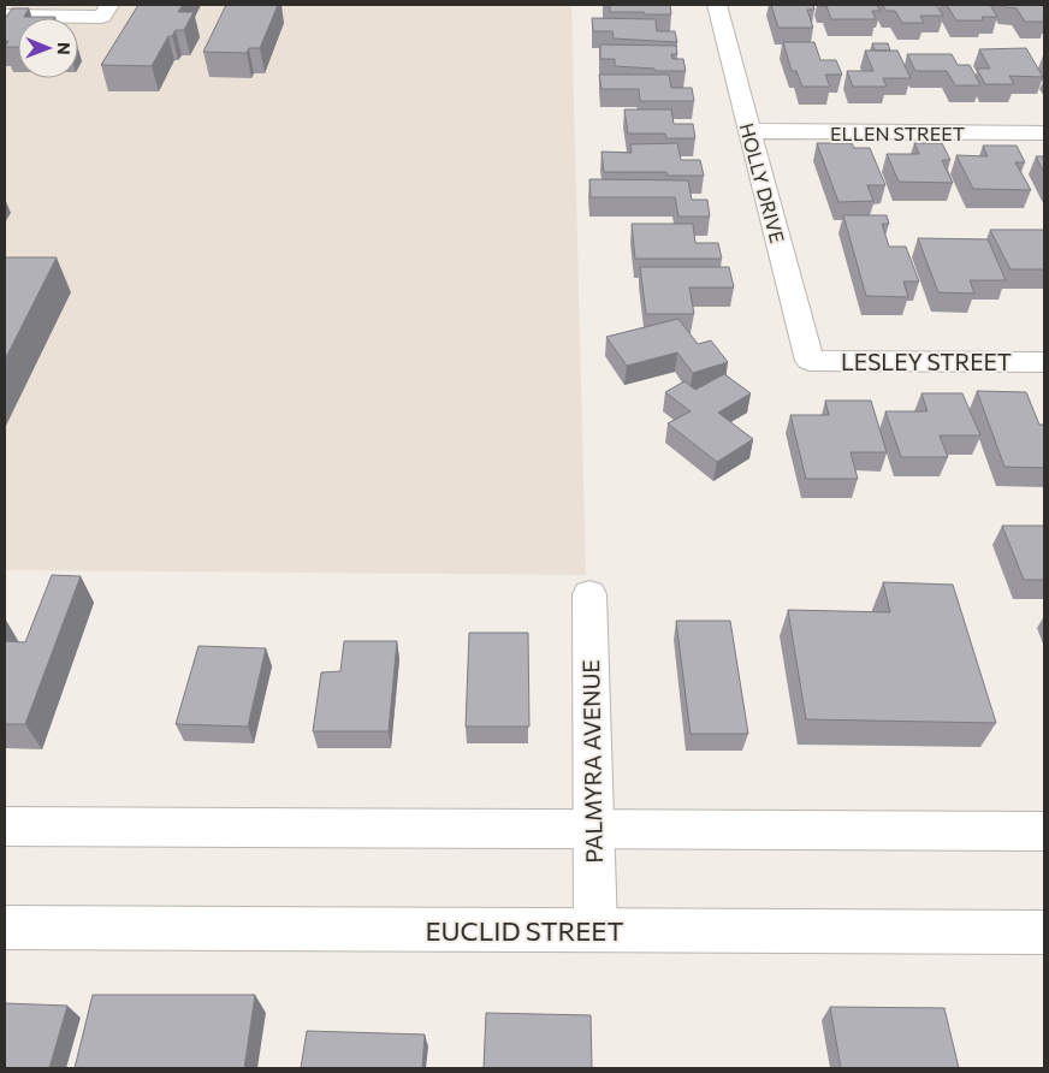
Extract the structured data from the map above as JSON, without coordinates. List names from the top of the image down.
{
  "streets": {
    "street": [
      "ELLEN STREET",
      "HOLLY DRIVE",
      "LESLEY STREET",
      "PALMYRA AVENUE",
      "EUCLID STREET"
    ]
  },
  "crossings": [
    ["ELLEN STREET", "HOLLY DRIVE"],
    ["HOLLY DRIVE", "LESLEY STREET"],
    ["PALMYRA AVENUE", "EUCLID STREET"]
  ],
  "north": "right"
}
